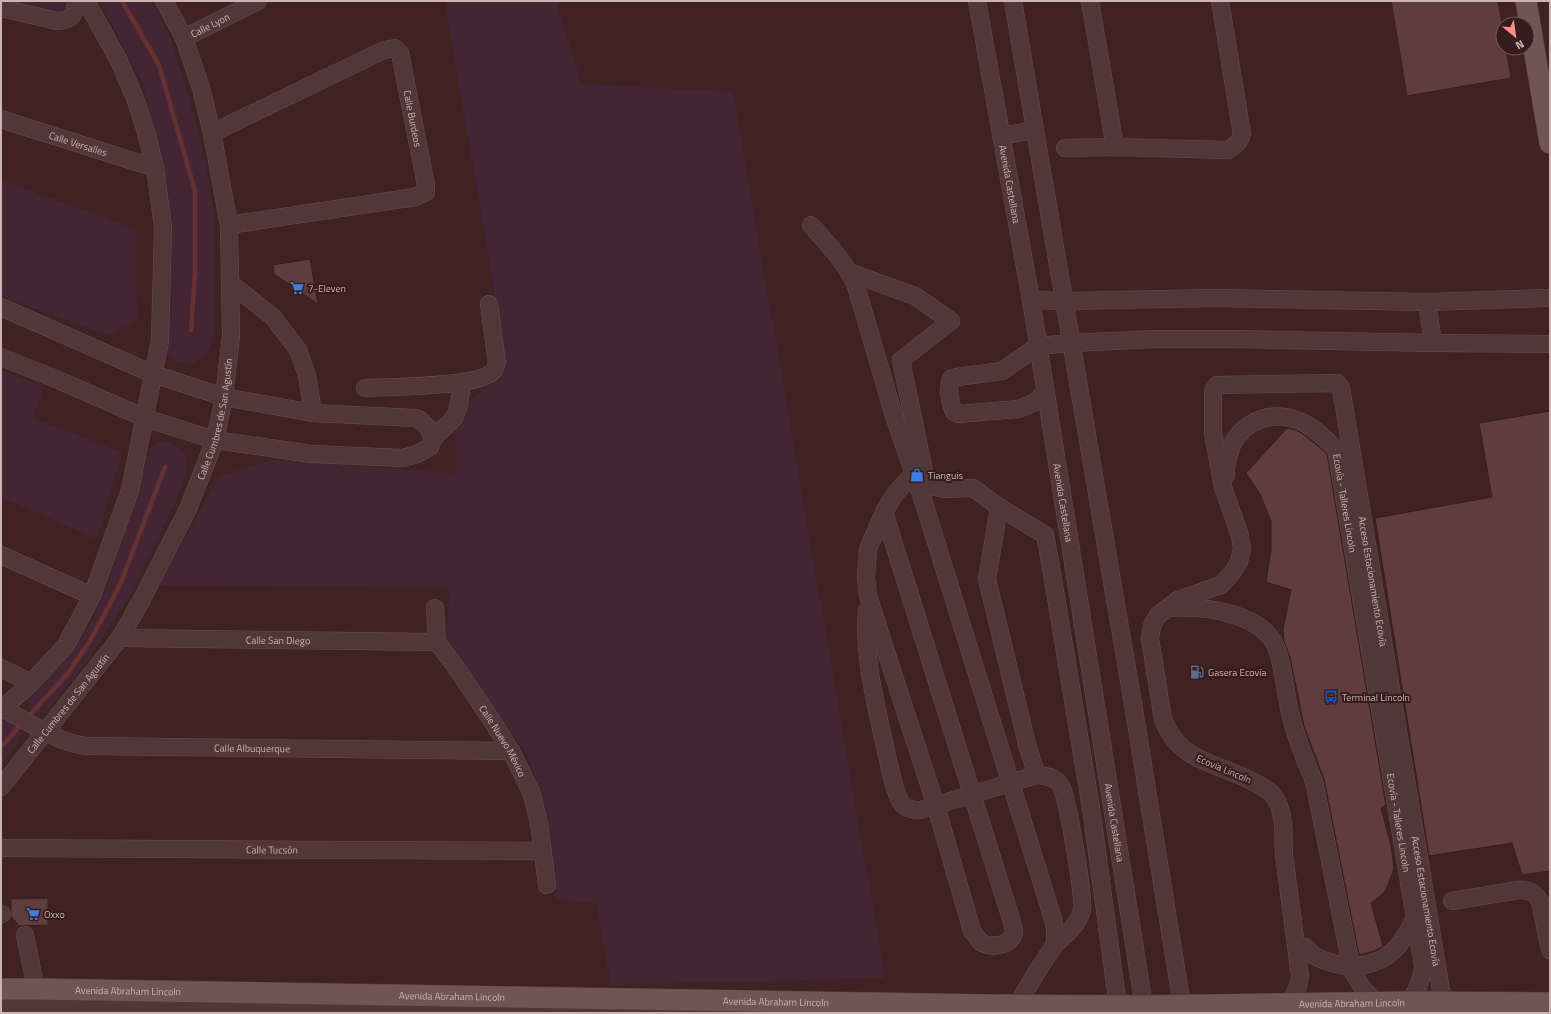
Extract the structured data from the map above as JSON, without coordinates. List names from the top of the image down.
{
  "streets": {
    "main road": ["Avenida Abraham Lincoln"],
    "street": [
      "Calle Lyon",
      "Calle Burdeos",
      "Calle Versalles",
      "Avenida Castellana",
      "Calle Cumbres de San Agustín",
      "Ecovía - Talleres Lincoln",
      "Acceso Estacionamiento Ecovía",
      "Calle San Diego",
      "Calle Nuevo México",
      "Calle Albuquerque",
      "Ecovía Lincoln",
      "Calle Tucsón"
    ]
  },
  "crossings": [
    ["Calle Lyon", "Calle Cumbres de San Agustín"],
    ["Calle Burdeos", "Calle Cumbres de San Agustín"],
    ["Avenida Castellana", "Avenida Abraham Lincoln"],
    ["Calle Cumbres de San Agustín", "Calle San Diego"],
    ["Calle Cumbres de San Agustín", "Calle Albuquerque"],
    ["Ecovía - Talleres Lincoln", "Ecovía Lincoln"],
    ["Ecovía - Talleres Lincoln", "Avenida Abraham Lincoln"],
    ["Acceso Estacionamiento Ecovía", "Ecovía Lincoln"],
    ["Acceso Estacionamiento Ecovía", "Avenida Abraham Lincoln"],
    ["Calle San Diego", "Calle Nuevo México"],
    ["Calle Nuevo México", "Calle Albuquerque"],
    ["Calle Nuevo México", "Calle Tucsón"],
    ["Ecovía Lincoln", "Avenida Abraham Lincoln"]
  ],
  "places": {
    "supermarket": ["7-Eleven", "Oxxo"],
    "shop": ["Tianguis"],
    "fuel station": ["Gasera Ecovía"],
    "bus stop": ["Terminal Lincoln"]
  },
  "north": "bottom right"
}
